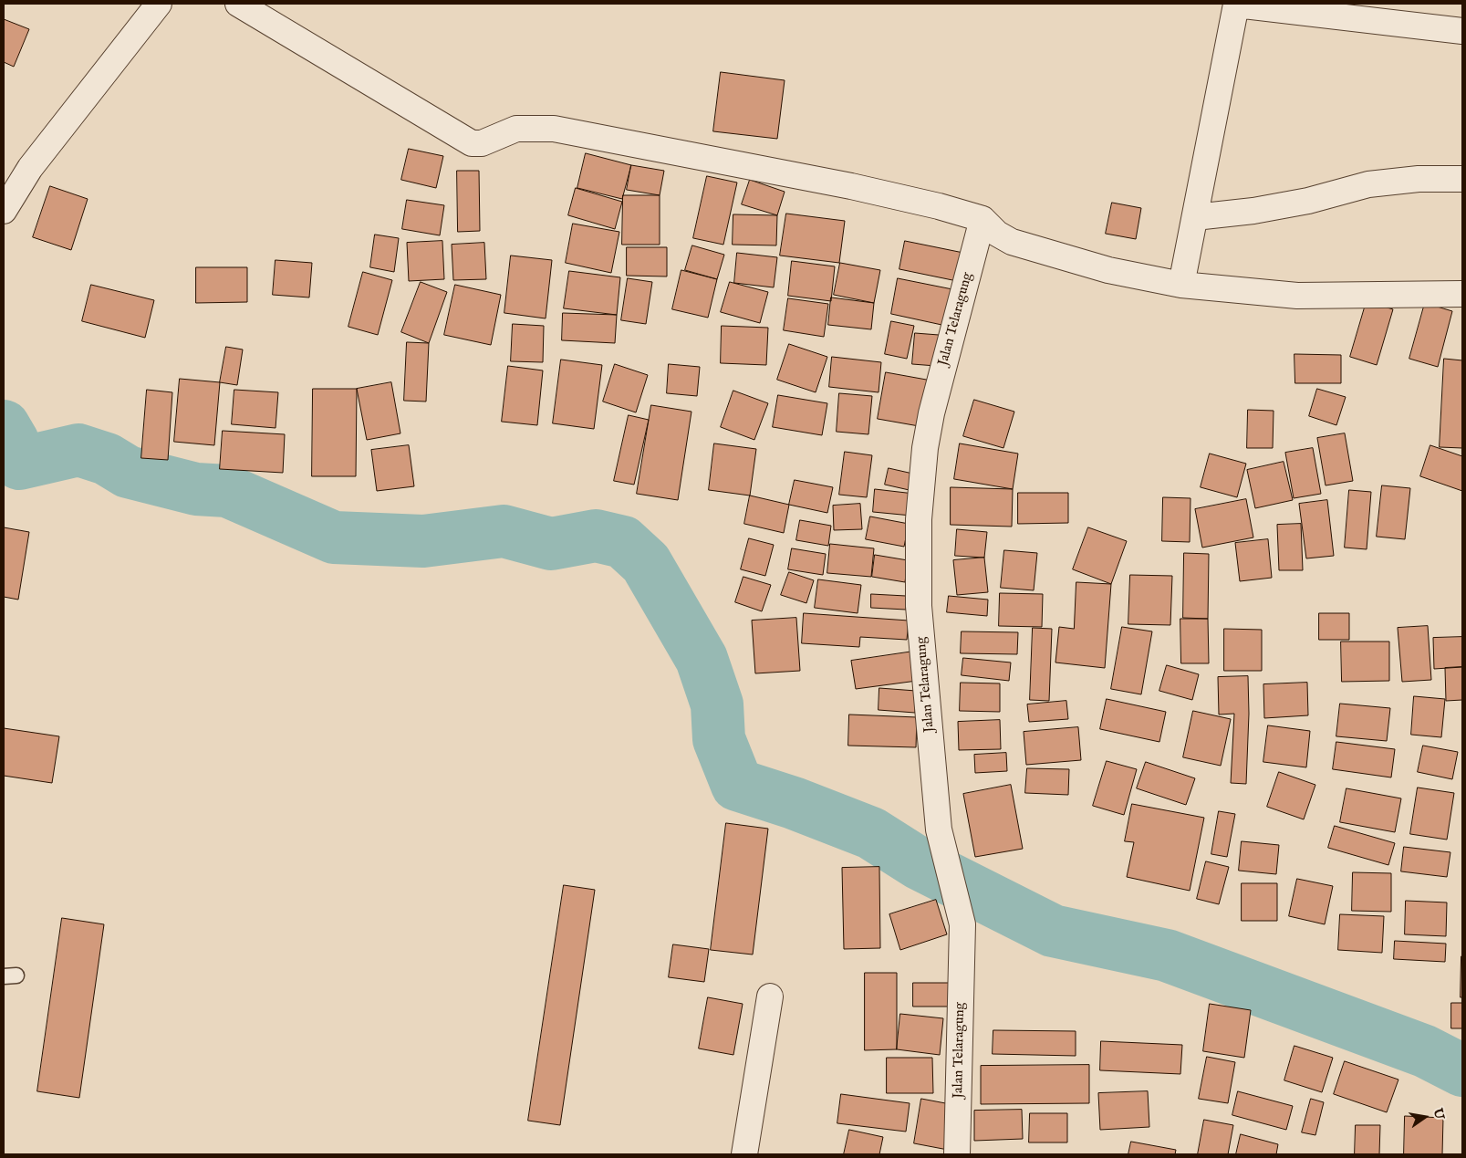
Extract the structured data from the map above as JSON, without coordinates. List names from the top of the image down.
{
  "streets": {
    "street": ["Jalan Telaragung"]
  },
  "north": "right"
}
